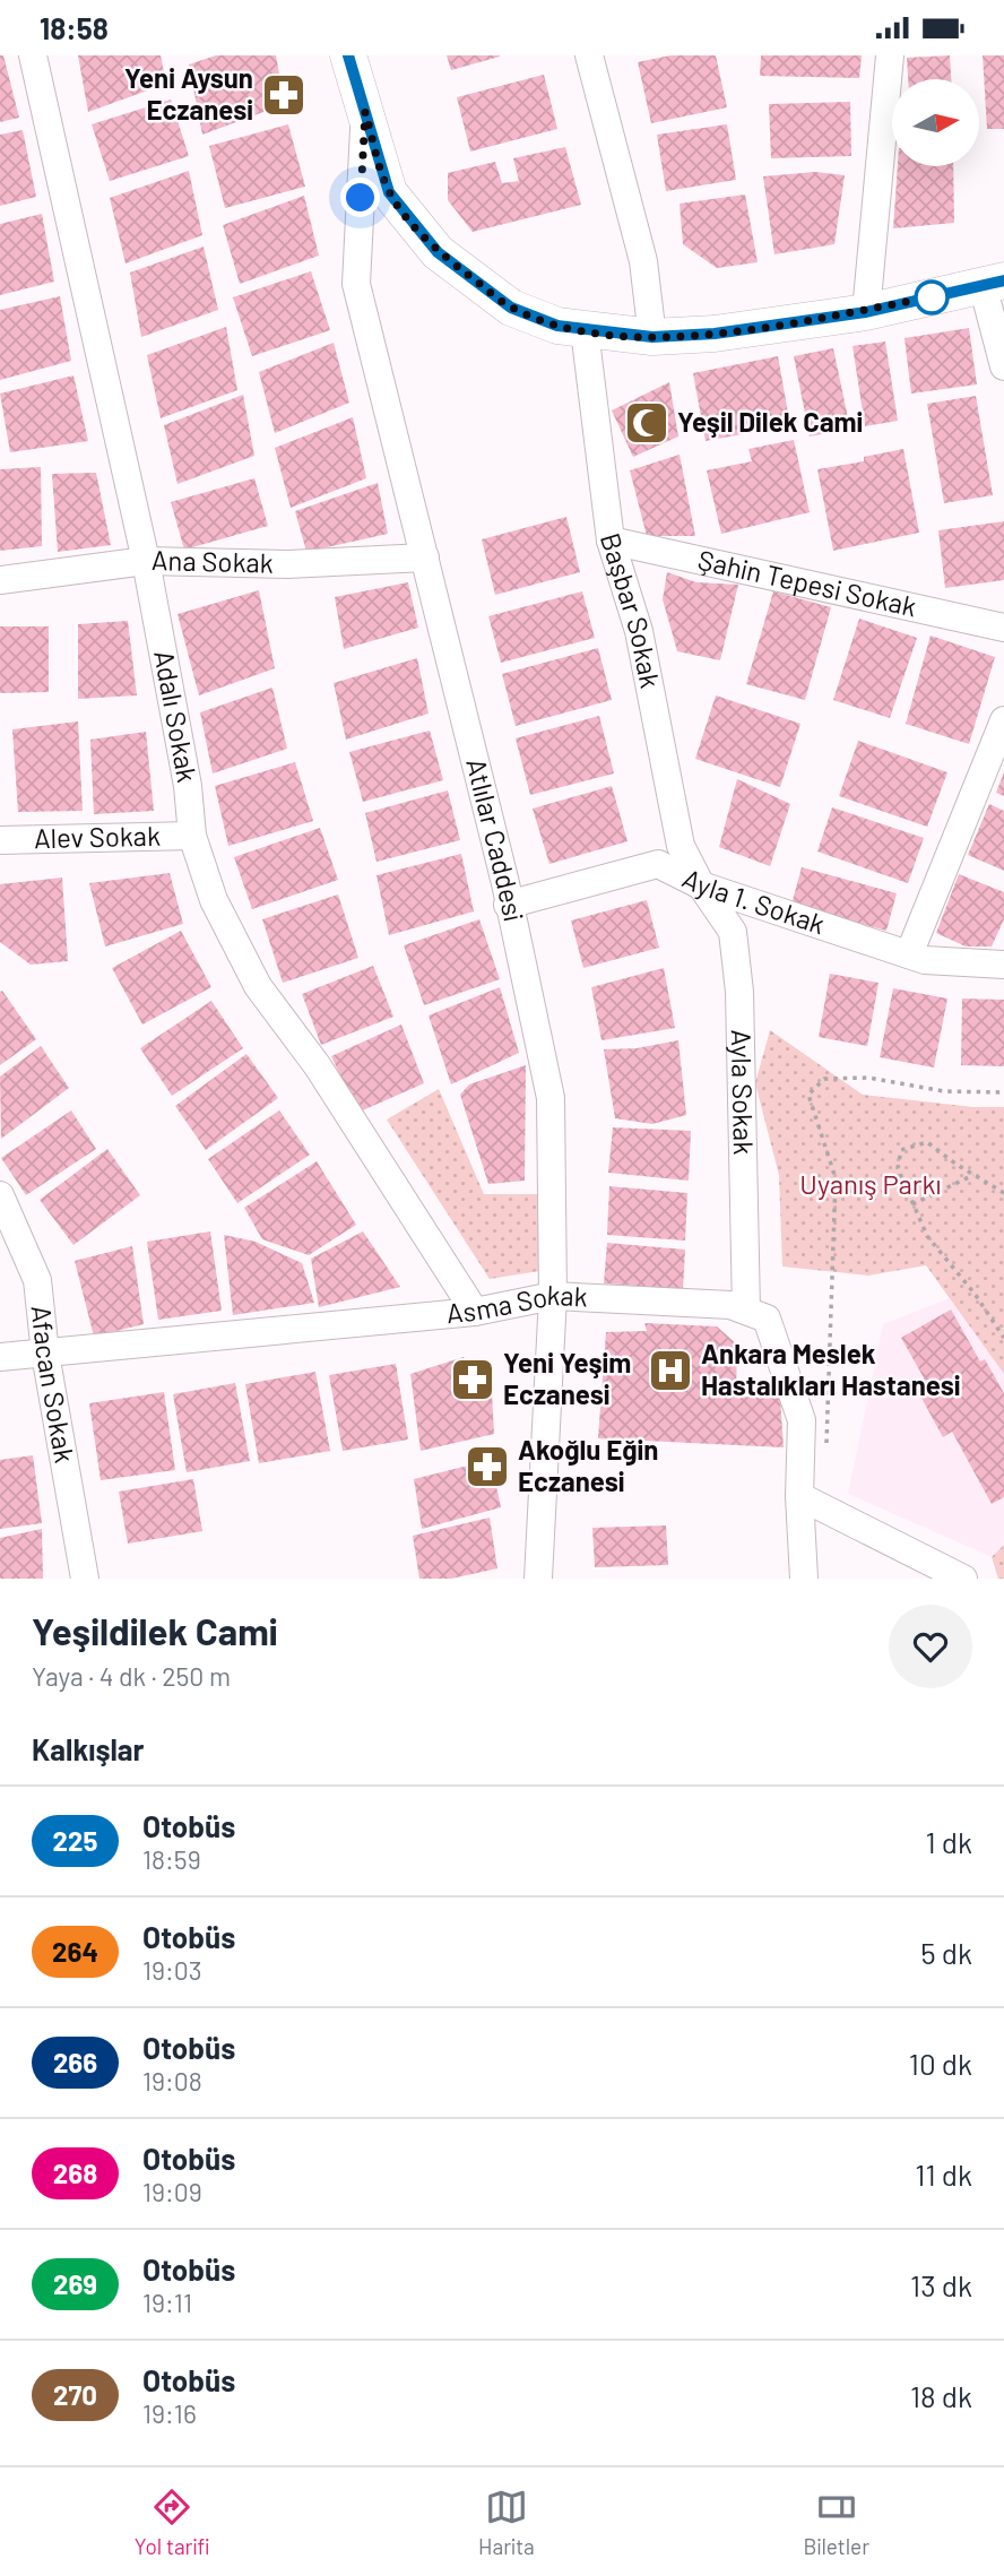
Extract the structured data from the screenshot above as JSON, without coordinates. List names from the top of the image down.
{
  "streets": {
    "street": [
      "Ana Sokak",
      "Şahin Tepesi Sokak",
      "Başbar Sokak",
      "Adalı Sokak",
      "Alev Sokak",
      "Atlılar Caddesi",
      "Ayla 1. Sokak",
      "Ayla Sokak",
      "Asma Sokak",
      "Afacan Sokak"
    ]
  },
  "crossings": [
    ["Ana Sokak", "Adalı Sokak"],
    ["Ana Sokak", "Atlılar Caddesi"],
    ["Şahin Tepesi Sokak", "Başbar Sokak"],
    ["Başbar Sokak", "Ayla 1. Sokak"],
    ["Başbar Sokak", "Ayla Sokak"],
    ["Adalı Sokak", "Alev Sokak"],
    ["Adalı Sokak", "Asma Sokak"],
    ["Atlılar Caddesi", "Ayla 1. Sokak"],
    ["Atlılar Caddesi", "Asma Sokak"],
    ["Ayla 1. Sokak", "Ayla Sokak"],
    ["Ayla Sokak", "Asma Sokak"],
    ["Asma Sokak", "Afacan Sokak"]
  ],
  "parks": ["Uyanış Parkı"],
  "places": {
    "pharmacy": ["Yeni Aysun Eczanesi", "Yeni Yeşim Eczanesi", "Akoğlu Eğin Eczanesi"],
    "mosque": ["Yeşil Dilek Cami"],
    "hospital": ["Ankara Meslek Hastalıkları Hastanesi"]
  },
  "lines": ["bus line 225"],
  "north": "right",
  "page": {
    "status": "18:58",
    "heading": [
      ["Yeşildilek Cami", "Yaya · 4 dk · 250 m"],
      "Kalkışlar"
    ],
    "list": [
      {
        "mark": "225",
        "name": "Otobüs",
        "note": "18:59",
        "value": "1 dk"
      },
      {
        "mark": "264",
        "name": "Otobüs",
        "note": "19:03",
        "value": "5 dk"
      },
      {
        "mark": "266",
        "name": "Otobüs",
        "note": "19:08",
        "value": "10 dk"
      },
      {
        "mark": "268",
        "name": "Otobüs",
        "note": "19:09",
        "value": "11 dk"
      },
      {
        "mark": "269",
        "name": "Otobüs",
        "note": "19:11",
        "value": "13 dk"
      },
      {
        "mark": "270",
        "name": "Otobüs",
        "note": "19:16",
        "value": "18 dk"
      }
    ],
    "tabs": ["Yol tarifi", "Harita", "Biletler"]
  }
}
